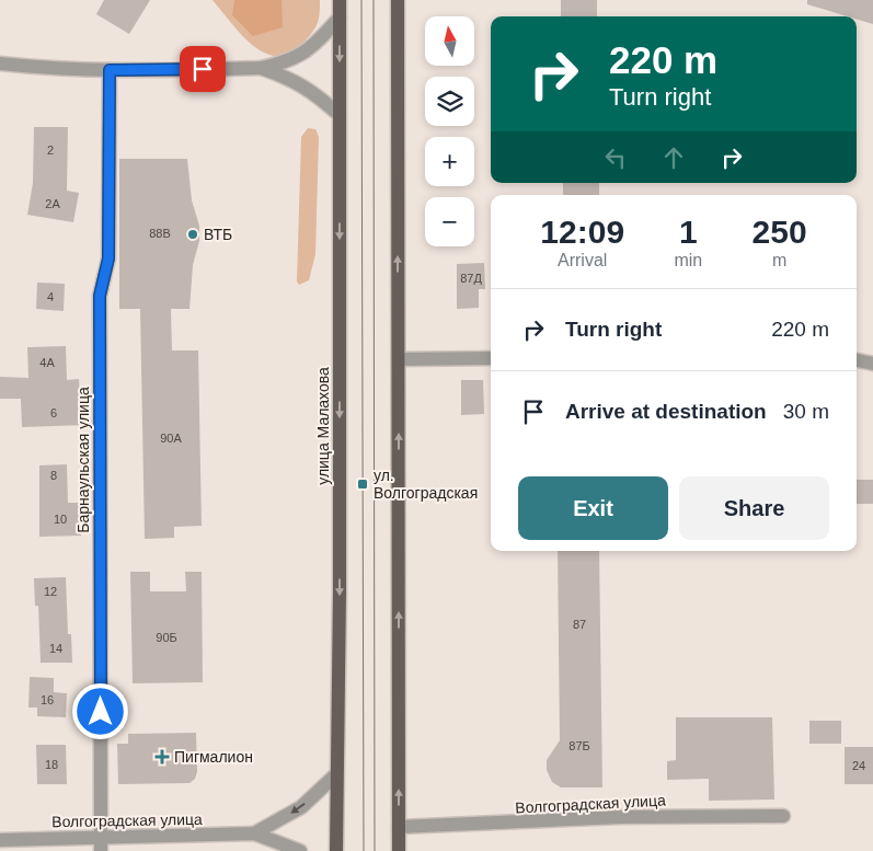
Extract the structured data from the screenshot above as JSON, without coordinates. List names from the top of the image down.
{
  "streets": {
    "main road": ["улица Малахова"],
    "street": ["Барнаульская улица", "Волгоградская улица"]
  },
  "crossings": [
    ["улица Малахова", "Волгоградская улица"],
    ["Барнаульская улица", "Волгоградская улица"]
  ],
  "places": {
    "other": ["ВТБ"],
    "transit": ["ул. Волгоградская"],
    "health": ["Пигмалион"]
  },
  "house_numbers": [
    "2",
    "2А",
    "88В",
    "87Д",
    "4",
    "4А",
    "6",
    "90А",
    "8",
    "10",
    "12",
    "87",
    "90Б",
    "14",
    "16",
    "87Б",
    "18",
    "24"
  ],
  "north": "top",
  "page": {
    "map_buttons": ["+", "−"],
    "turn": ["220 m", "Turn right"],
    "eta": [
      "12:09",
      "Arrival",
      "1",
      "min",
      "250",
      "m"
    ],
    "list": [
      {
        "name": "Turn right",
        "value": "220 m"
      },
      {
        "name": "Arrive at destination",
        "value": "30 m"
      }
    ],
    "buttons": ["Exit", "Share"]
  }
}
